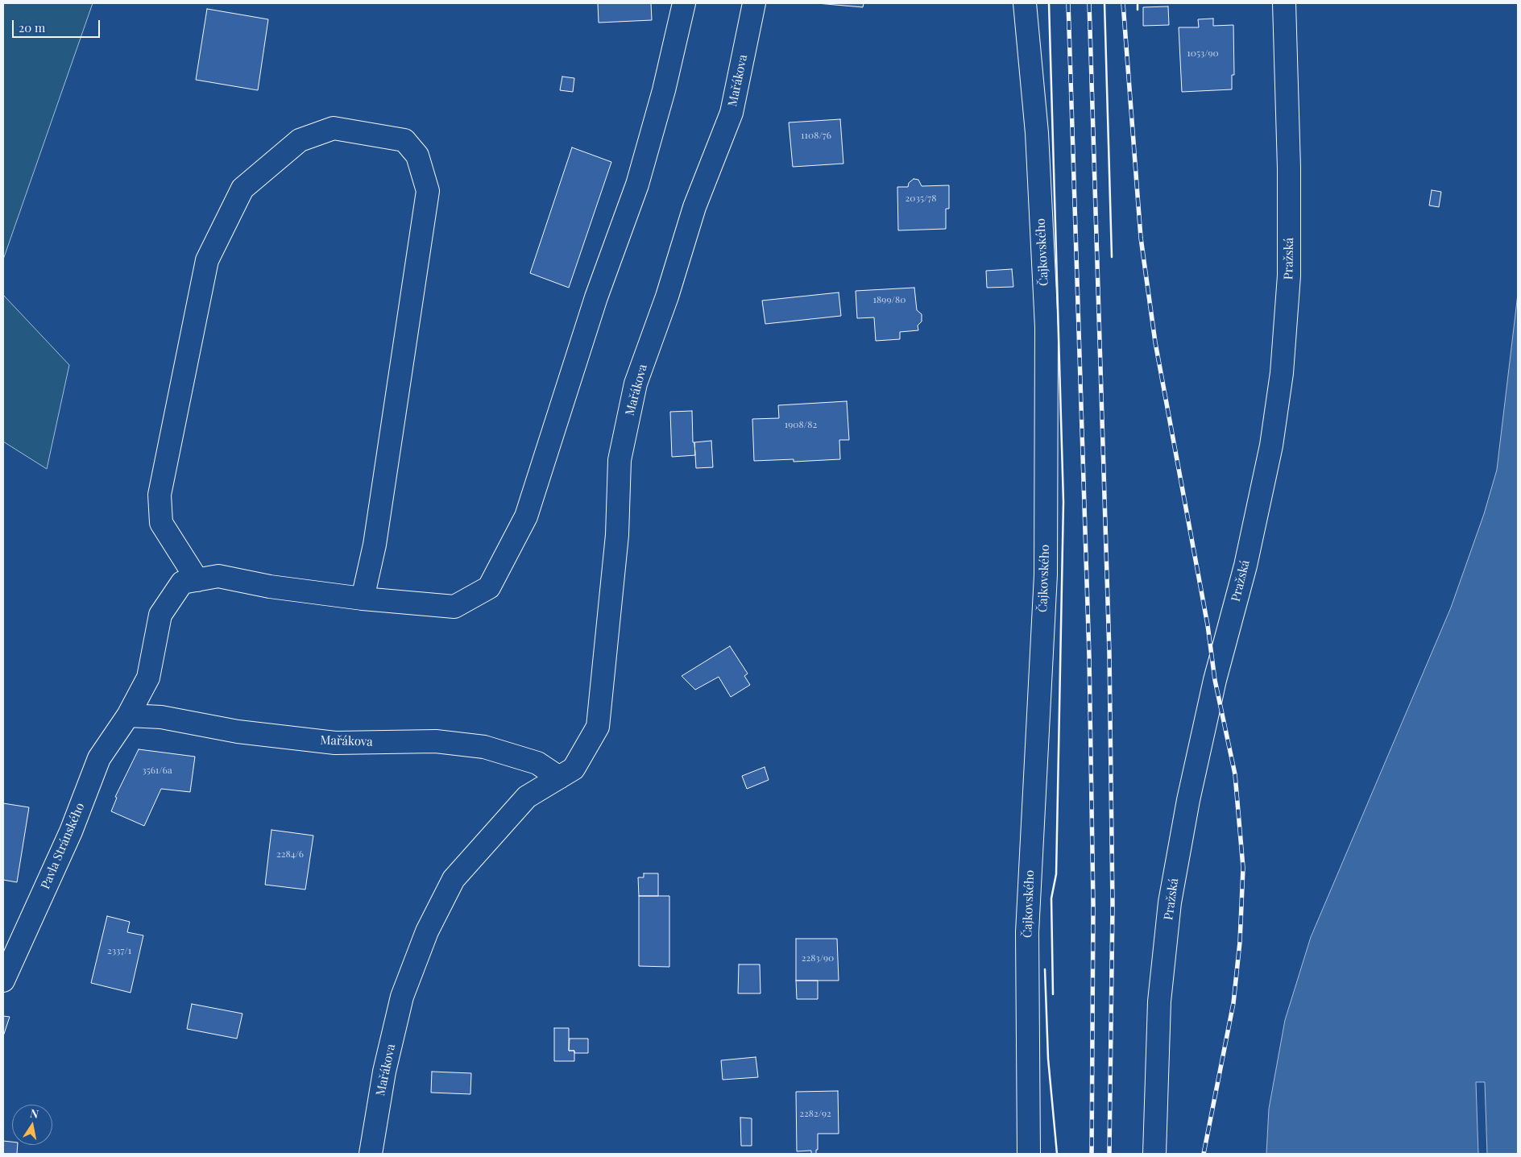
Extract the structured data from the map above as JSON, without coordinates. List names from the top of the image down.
{
  "streets": {
    "street": [
      "Mařákova",
      "Čajkovského",
      "Pražská",
      "Pavla Stránského"
    ]
  },
  "crossings": [
    ["Mařákova", "Pavla Stránského"]
  ],
  "house_numbers": [
    "1053/90",
    "1108/76",
    "2035/78",
    "1899/80",
    "1908/82",
    "3561/6a",
    "2284/6",
    "2337/1",
    "2283/90",
    "2282/92"
  ],
  "scale_bar": "20 m",
  "north": "top"
}
